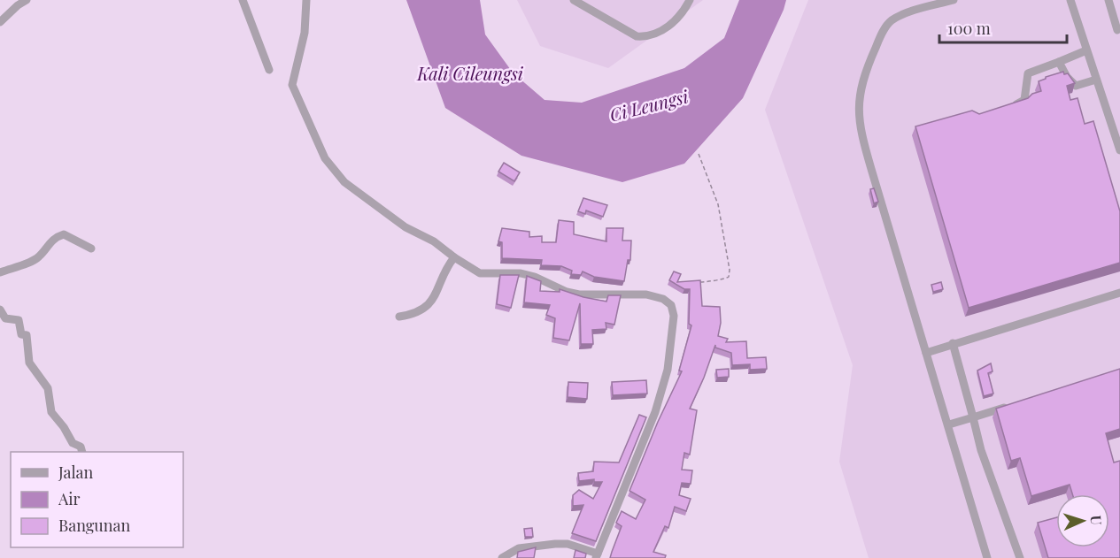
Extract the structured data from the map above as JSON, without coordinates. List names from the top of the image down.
{
  "water": ["Kali Cileungsi", "Ci Leungsi"],
  "legend": ["Jalan", "Air", "Bangunan"],
  "scale_bar": "100 m",
  "north": "right"
}
